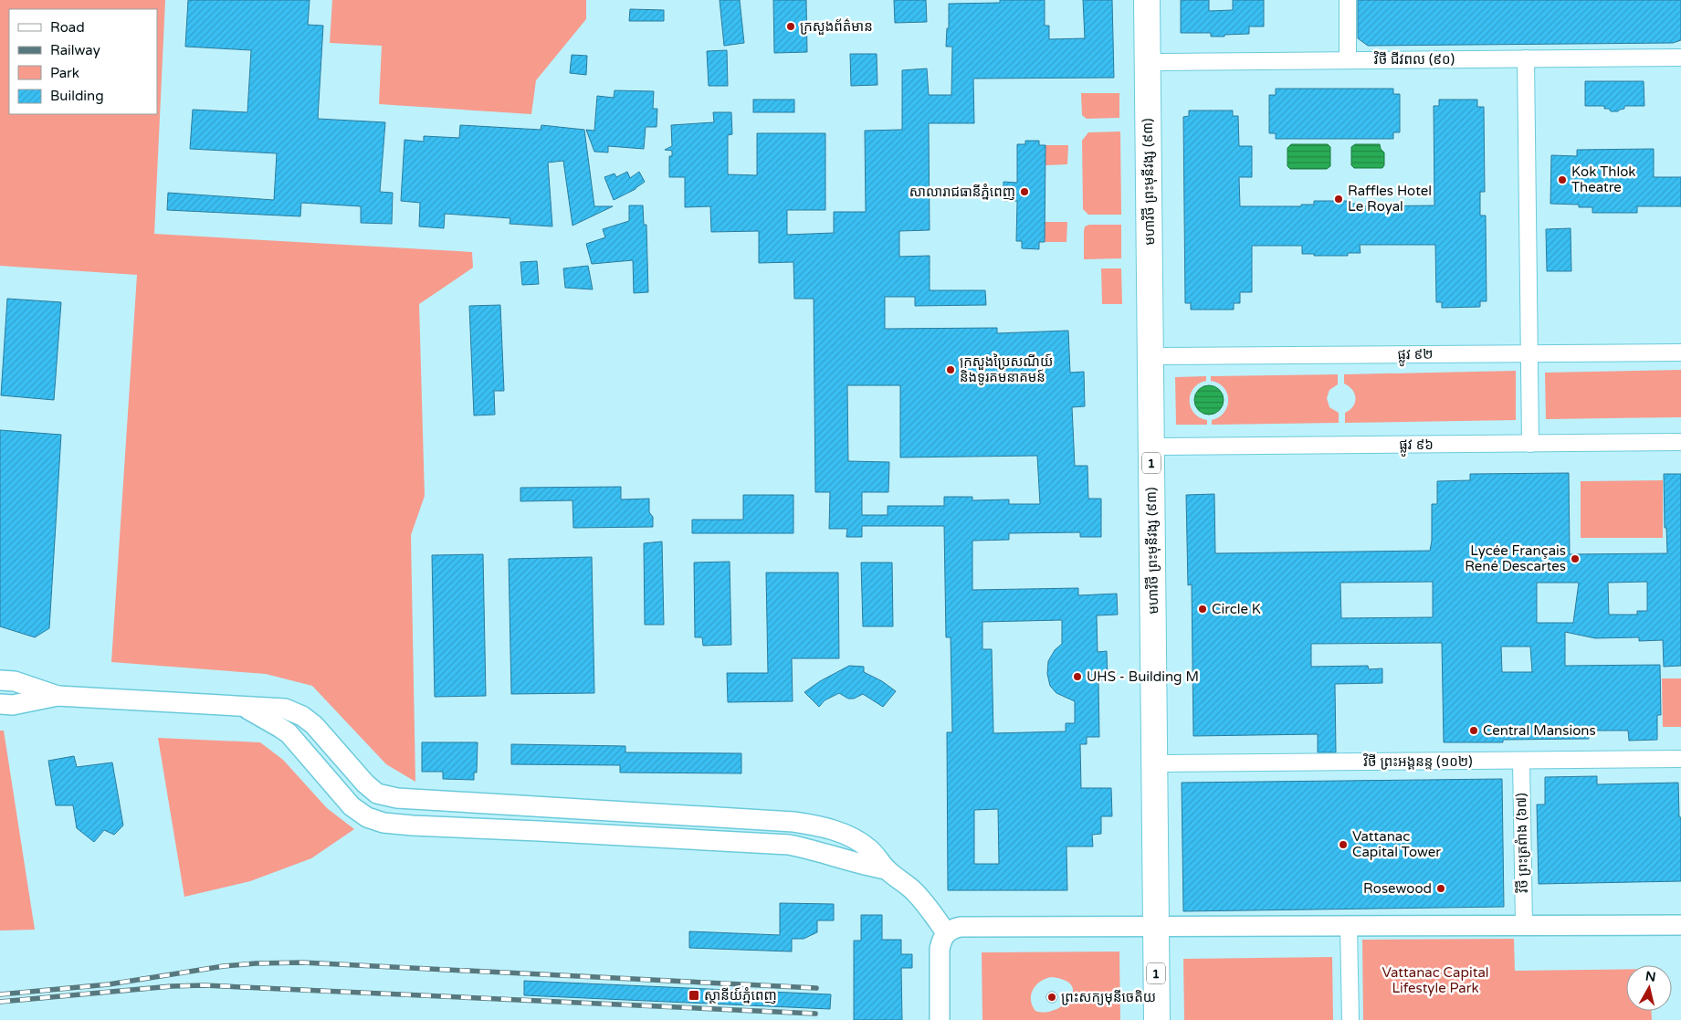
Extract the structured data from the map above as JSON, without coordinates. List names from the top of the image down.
{
  "streets": {
    "highway": ["មហាវិថី ព្រះមុនីវង្ស (៩៣)", "1"],
    "street": [
      "វិថី ជីវពល (៩០)",
      "ផ្លូវ ៩២",
      "ផ្លូវ ៩៦",
      "វិថី ព្រះអង្គនន្ទ (១០២)",
      "វិថី ព្រះត្រពំាង (៦៧)"
    ]
  },
  "crossings": [
    ["វិថី ជីវពល (៩០)", "មហាវិថី ព្រះមុនីវង្ស (៩៣)"],
    ["មហាវិថី ព្រះមុនីវង្ស (៩៣)", "ផ្លូវ ៩២"],
    ["មហាវិថី ព្រះមុនីវង្ស (៩៣)", "ផ្លូវ ៩៦"],
    ["មហាវិថី ព្រះមុនីវង្ស (៩៣)", "វិថី ព្រះអង្គនន្ទ (១០២)"],
    ["វិថី ព្រះអង្គនន្ទ (១០២)", "វិថី ព្រះត្រពំាង (៦៧)"]
  ],
  "parks": ["Vattanac Capital Lifestyle Park"],
  "places": {
    "other": [
      "ក្រសួងព័ត៌មាន",
      "Kok Thlok Theatre",
      "សាលារាជធានីភ្នំពេញ",
      "Raffles Hotel Le Royal",
      "ក្រសួងប្រៃសណីយ៍ និងទូរគមនាគមន៍",
      "Lycée Français René Descartes",
      "Circle K",
      "UHS - Building M",
      "Central Mansions",
      "Vattanac Capital Tower",
      "Rosewood",
      "ព្រះសក្យមុនីចេតិយ"
    ],
    "transit": ["ស្ថានីយ៍ភ្នំពេញ"]
  },
  "legend": [
    "Road",
    "Railway",
    "Park",
    "Building"
  ],
  "north": "top"
}
